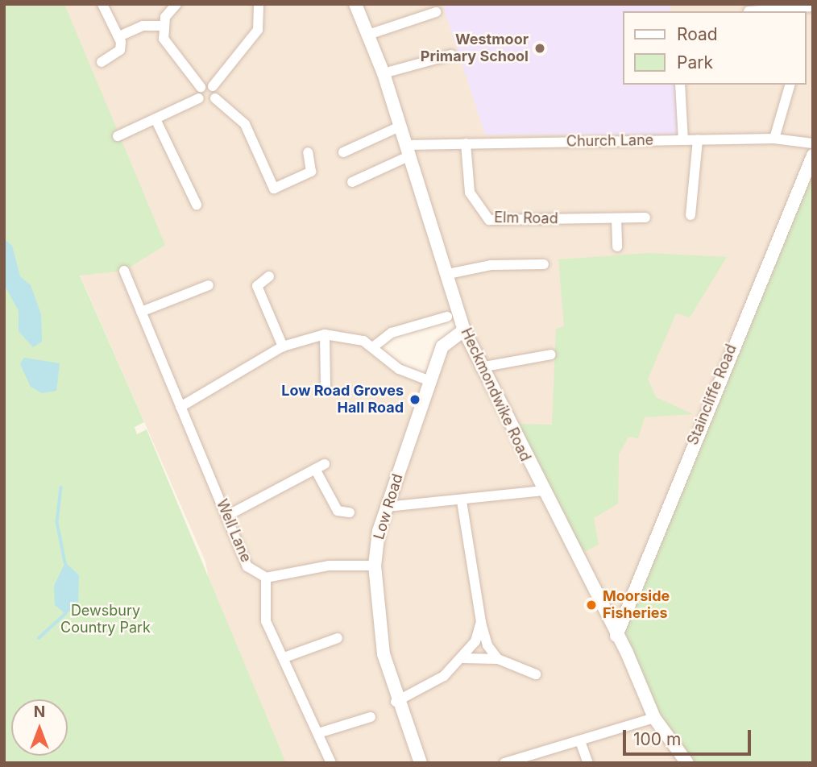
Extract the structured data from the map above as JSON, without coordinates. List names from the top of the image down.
{
  "streets": {
    "street": [
      "Church Lane",
      "Elm Road",
      "Heckmondwike Road",
      "Staincliffe Road",
      "Low Road",
      "Well Lane"
    ]
  },
  "crossings": [
    ["Church Lane", "Elm Road"],
    ["Church Lane", "Heckmondwike Road"],
    ["Heckmondwike Road", "Staincliffe Road"],
    ["Heckmondwike Road", "Low Road"]
  ],
  "parks": ["Dewsbury Country Park"],
  "places": ["Westmoor Primary School", "Low Road Groves Hall Road", "Moorside Fisheries"],
  "legend": ["Road", "Park"],
  "scale_bar": "100 m",
  "north": "top"
}
